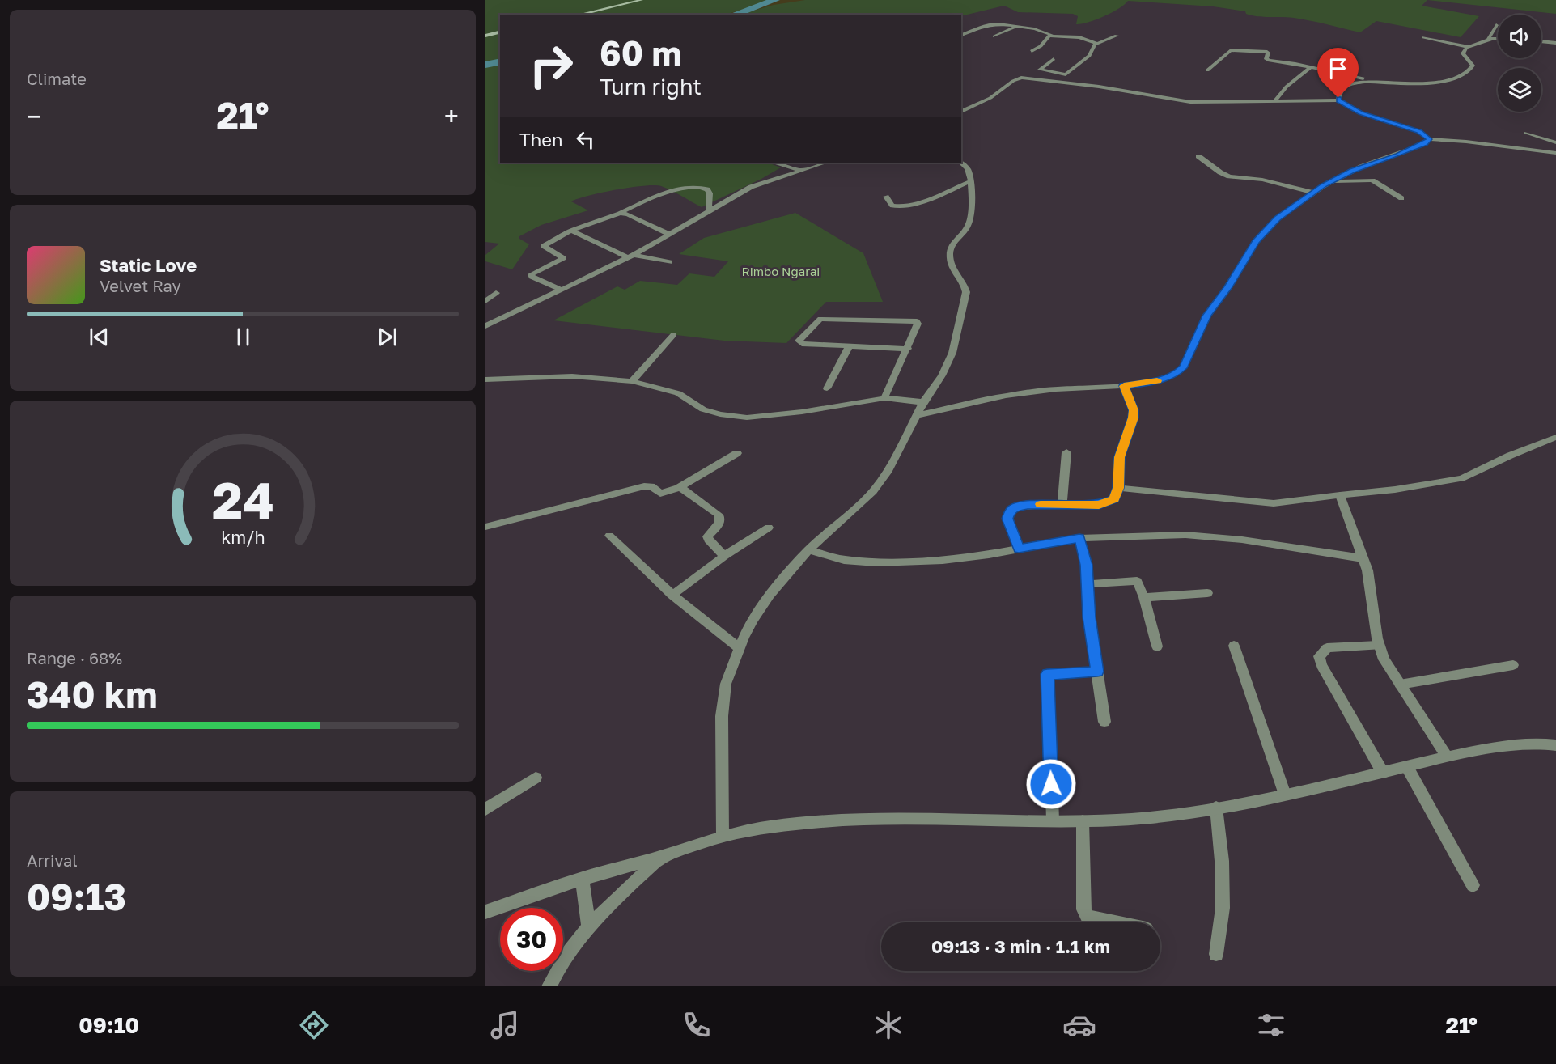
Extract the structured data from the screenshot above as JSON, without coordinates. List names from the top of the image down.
{
  "parks": ["Rimbo Ngarai"],
  "page": {
    "tile": [
      "Climate",
      ["Range · 68%", "340 km"],
      ["Arrival", "09:13"]
    ],
    "turn": ["60 m", "Turn right"],
    "heat": ["−", "21°", "+"],
    "then": "Then",
    "song": ["Static Love", "Velvet Ray"],
    "limit": "30",
    "trip": "09:13 · 3 min · 1.1 km",
    "tabs": ["09:10", "21°"],
    "gauge": ["24", "km/h"]
  }
}
